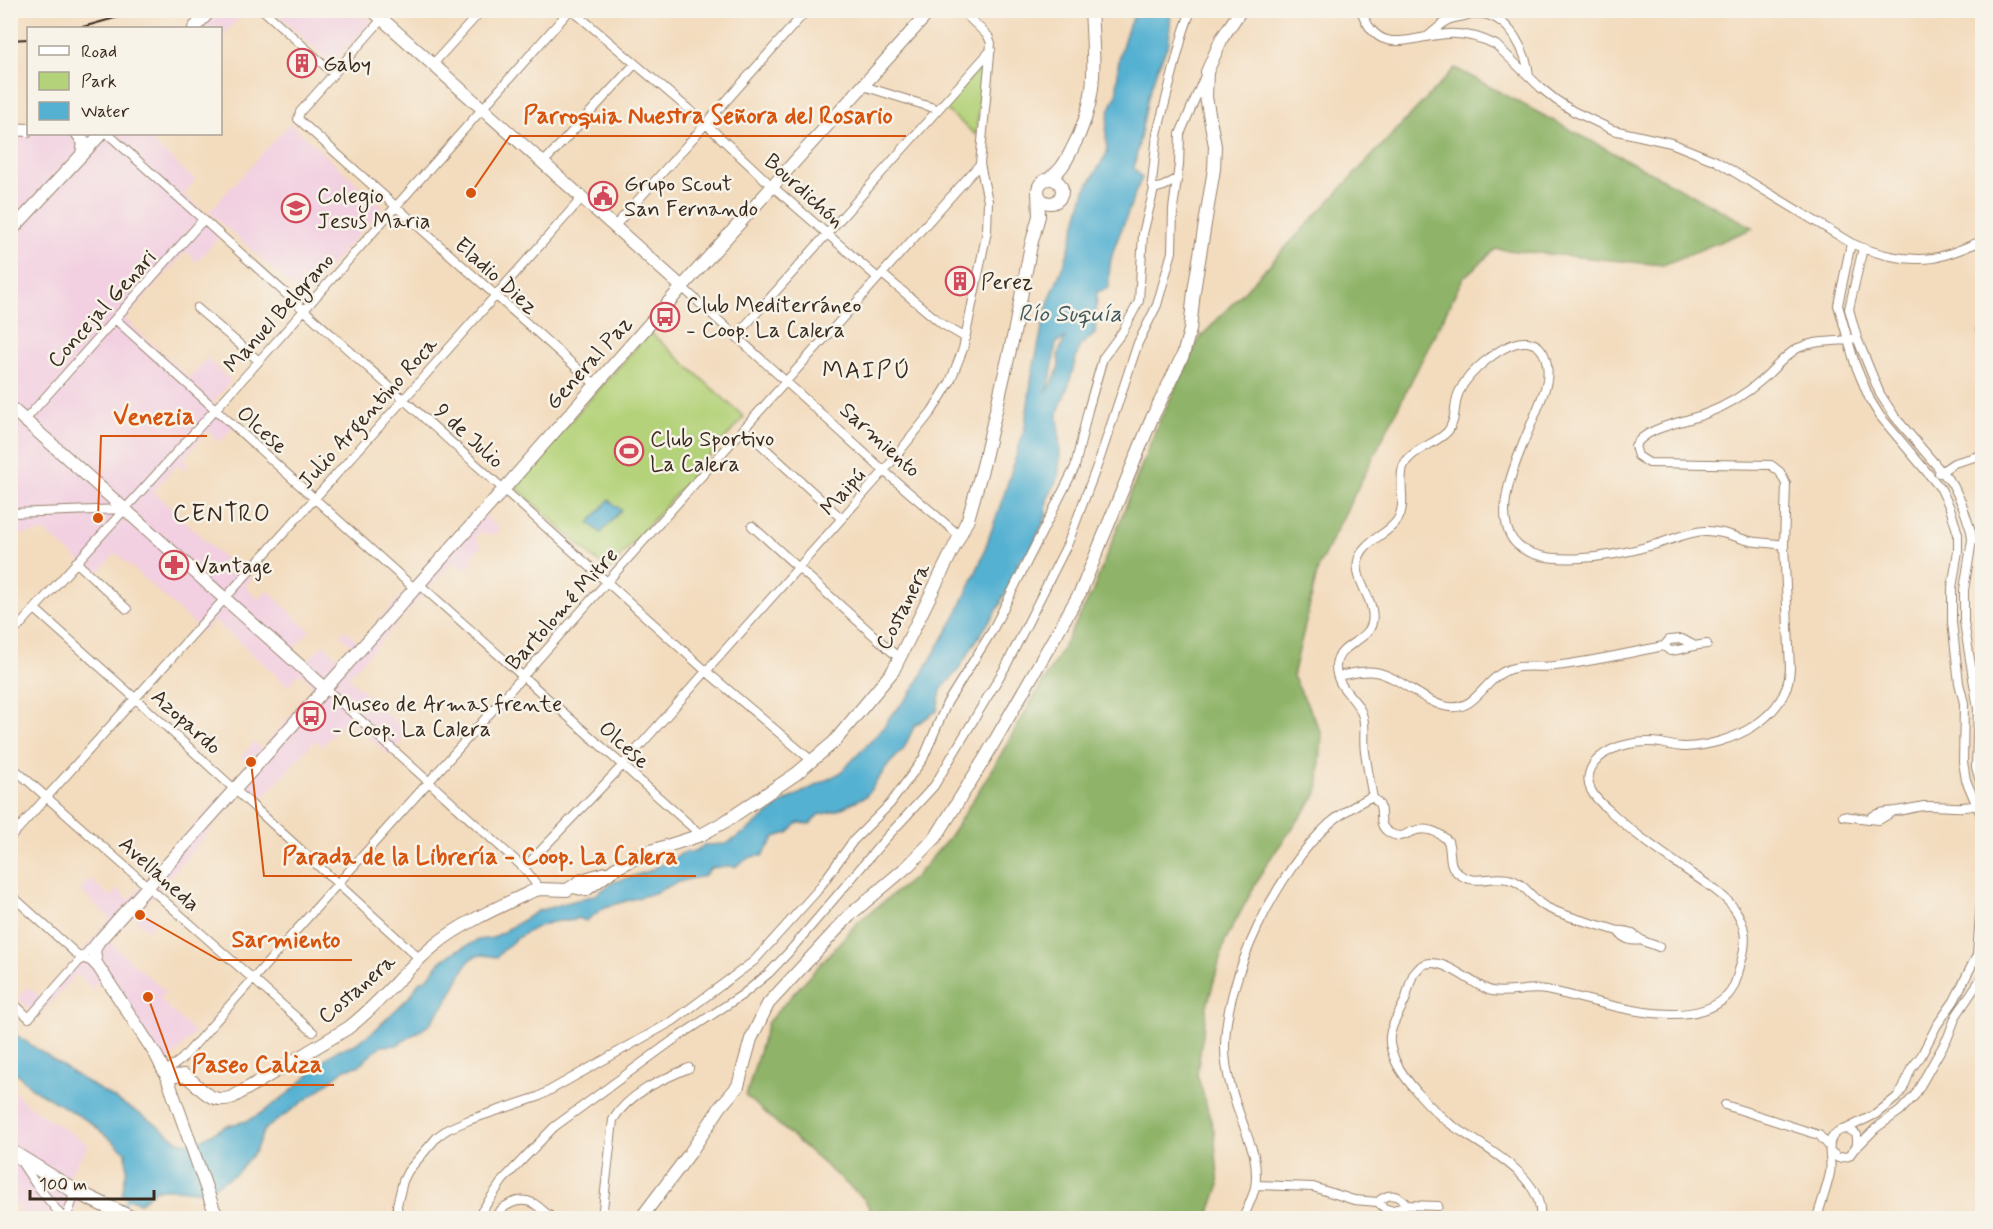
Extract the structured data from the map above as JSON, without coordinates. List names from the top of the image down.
{
  "streets": {
    "street": [
      "Bourdichón",
      "Eladio Diez",
      "Concejal Genari",
      "Manuel Belgrano",
      "General Paz",
      "Julio Argentino Roca",
      "Olcese",
      "9 de Julio",
      "Sarmiento",
      "Maipú",
      "Costanera",
      "Bartolomé Mitre",
      "Azopardo",
      "Avellaneda"
    ]
  },
  "crossings": [
    ["Bourdichón", "Manuel Belgrano"],
    ["Bourdichón", "General Paz"],
    ["Bourdichón", "Maipú"],
    ["Bourdichón", "Bartolomé Mitre"],
    ["Eladio Diez", "Manuel Belgrano"],
    ["Eladio Diez", "General Paz"],
    ["Eladio Diez", "Julio Argentino Roca"],
    ["Concejal Genari", "Olcese"],
    ["Concejal Genari", "9 de Julio"],
    ["Manuel Belgrano", "Olcese"],
    ["Manuel Belgrano", "9 de Julio"],
    ["Manuel Belgrano", "Sarmiento"],
    ["Manuel Belgrano", "Azopardo"],
    ["General Paz", "Olcese"],
    ["General Paz", "9 de Julio"],
    ["General Paz", "Sarmiento"],
    ["General Paz", "Azopardo"],
    ["General Paz", "Avellaneda"],
    ["Julio Argentino Roca", "Olcese"],
    ["Julio Argentino Roca", "9 de Julio"],
    ["Julio Argentino Roca", "Sarmiento"],
    ["Julio Argentino Roca", "Azopardo"],
    ["Julio Argentino Roca", "Avellaneda"],
    ["Olcese", "Maipú"],
    ["Olcese", "Costanera"],
    ["Olcese", "Bartolomé Mitre"],
    ["9 de Julio", "Maipú"],
    ["9 de Julio", "Costanera"],
    ["9 de Julio", "Bartolomé Mitre"],
    ["Sarmiento", "Maipú"],
    ["Sarmiento", "Costanera"],
    ["Sarmiento", "Bartolomé Mitre"],
    ["Maipú", "Bartolomé Mitre"],
    ["Costanera", "Bartolomé Mitre"],
    ["Costanera", "Azopardo"],
    ["Bartolomé Mitre", "Azopardo"],
    ["Bartolomé Mitre", "Avellaneda"]
  ],
  "districts": ["MAIPÚ", "CENTRO"],
  "water": ["Río Suquía"],
  "places": {
    "building": ["Gaby", "Perez"],
    "other": [
      "Parroquia Nuestra Señora del Rosario",
      "Venezia",
      "Parada de la Librería - Coop. La Calera",
      "Sarmiento",
      "Paseo Caliza"
    ],
    "public building": ["Grupo Scout San Fernando"],
    "school or university": ["Colegio Jesus Maria"],
    "bus stop": ["Club Mediterráneo - Coop. La Calera", "Museo de Armas frente - Coop. La Calera"],
    "sports": ["Club Sportivo La Calera"],
    "pharmacy": ["Vantage"]
  },
  "legend": ["Road", "Park", "Water"],
  "scale_bar": "100 m"
}
